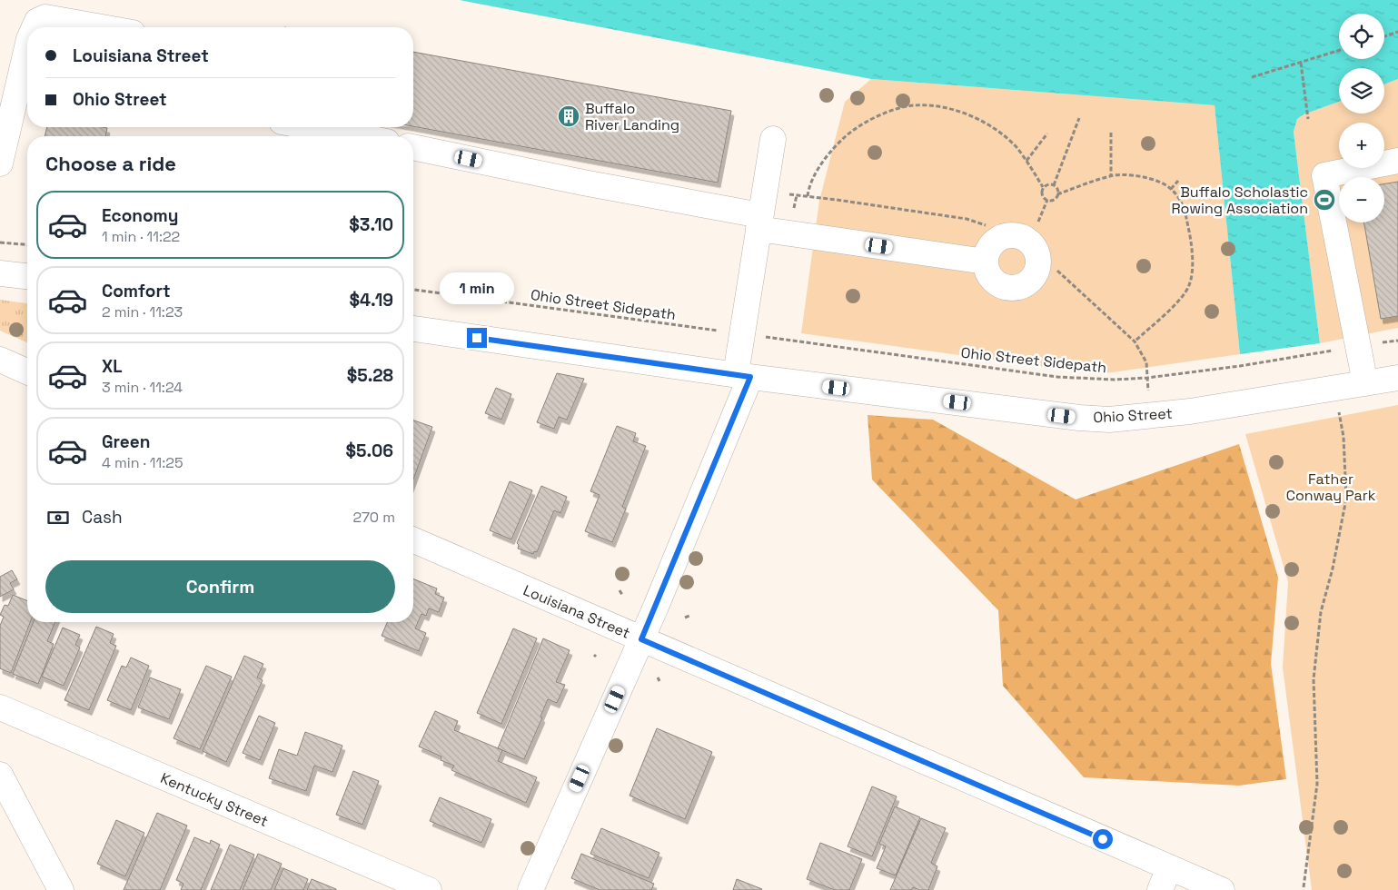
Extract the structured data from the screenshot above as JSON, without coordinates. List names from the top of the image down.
{
  "streets": {
    "street": ["Ohio Street", "Louisiana Street", "Kentucky Street"],
    "path": ["Ohio Street Sidepath"]
  },
  "parks": ["Father Conway Park"],
  "places": {
    "building": ["Buffalo River Landing"],
    "sports": ["Buffalo Scholastic Rowing Association"]
  },
  "page": {
    "map_buttons": ["+", "−"],
    "banner": ["Louisiana Street", "Ohio Street"],
    "heading": "Choose a ride",
    "list": [
      {
        "name": "Economy",
        "note": "1 min · 11:22",
        "value": "$3.10"
      },
      {
        "name": "Comfort",
        "note": "2 min · 11:23",
        "value": "$4.19"
      },
      {
        "name": "XL",
        "note": "3 min · 11:24",
        "value": "$5.28"
      },
      {
        "name": "Green",
        "note": "4 min · 11:25",
        "value": "$5.06"
      }
    ],
    "bubble": "1 min",
    "pay": ["Cash", "270 m"],
    "buttons": "Confirm"
  }
}
